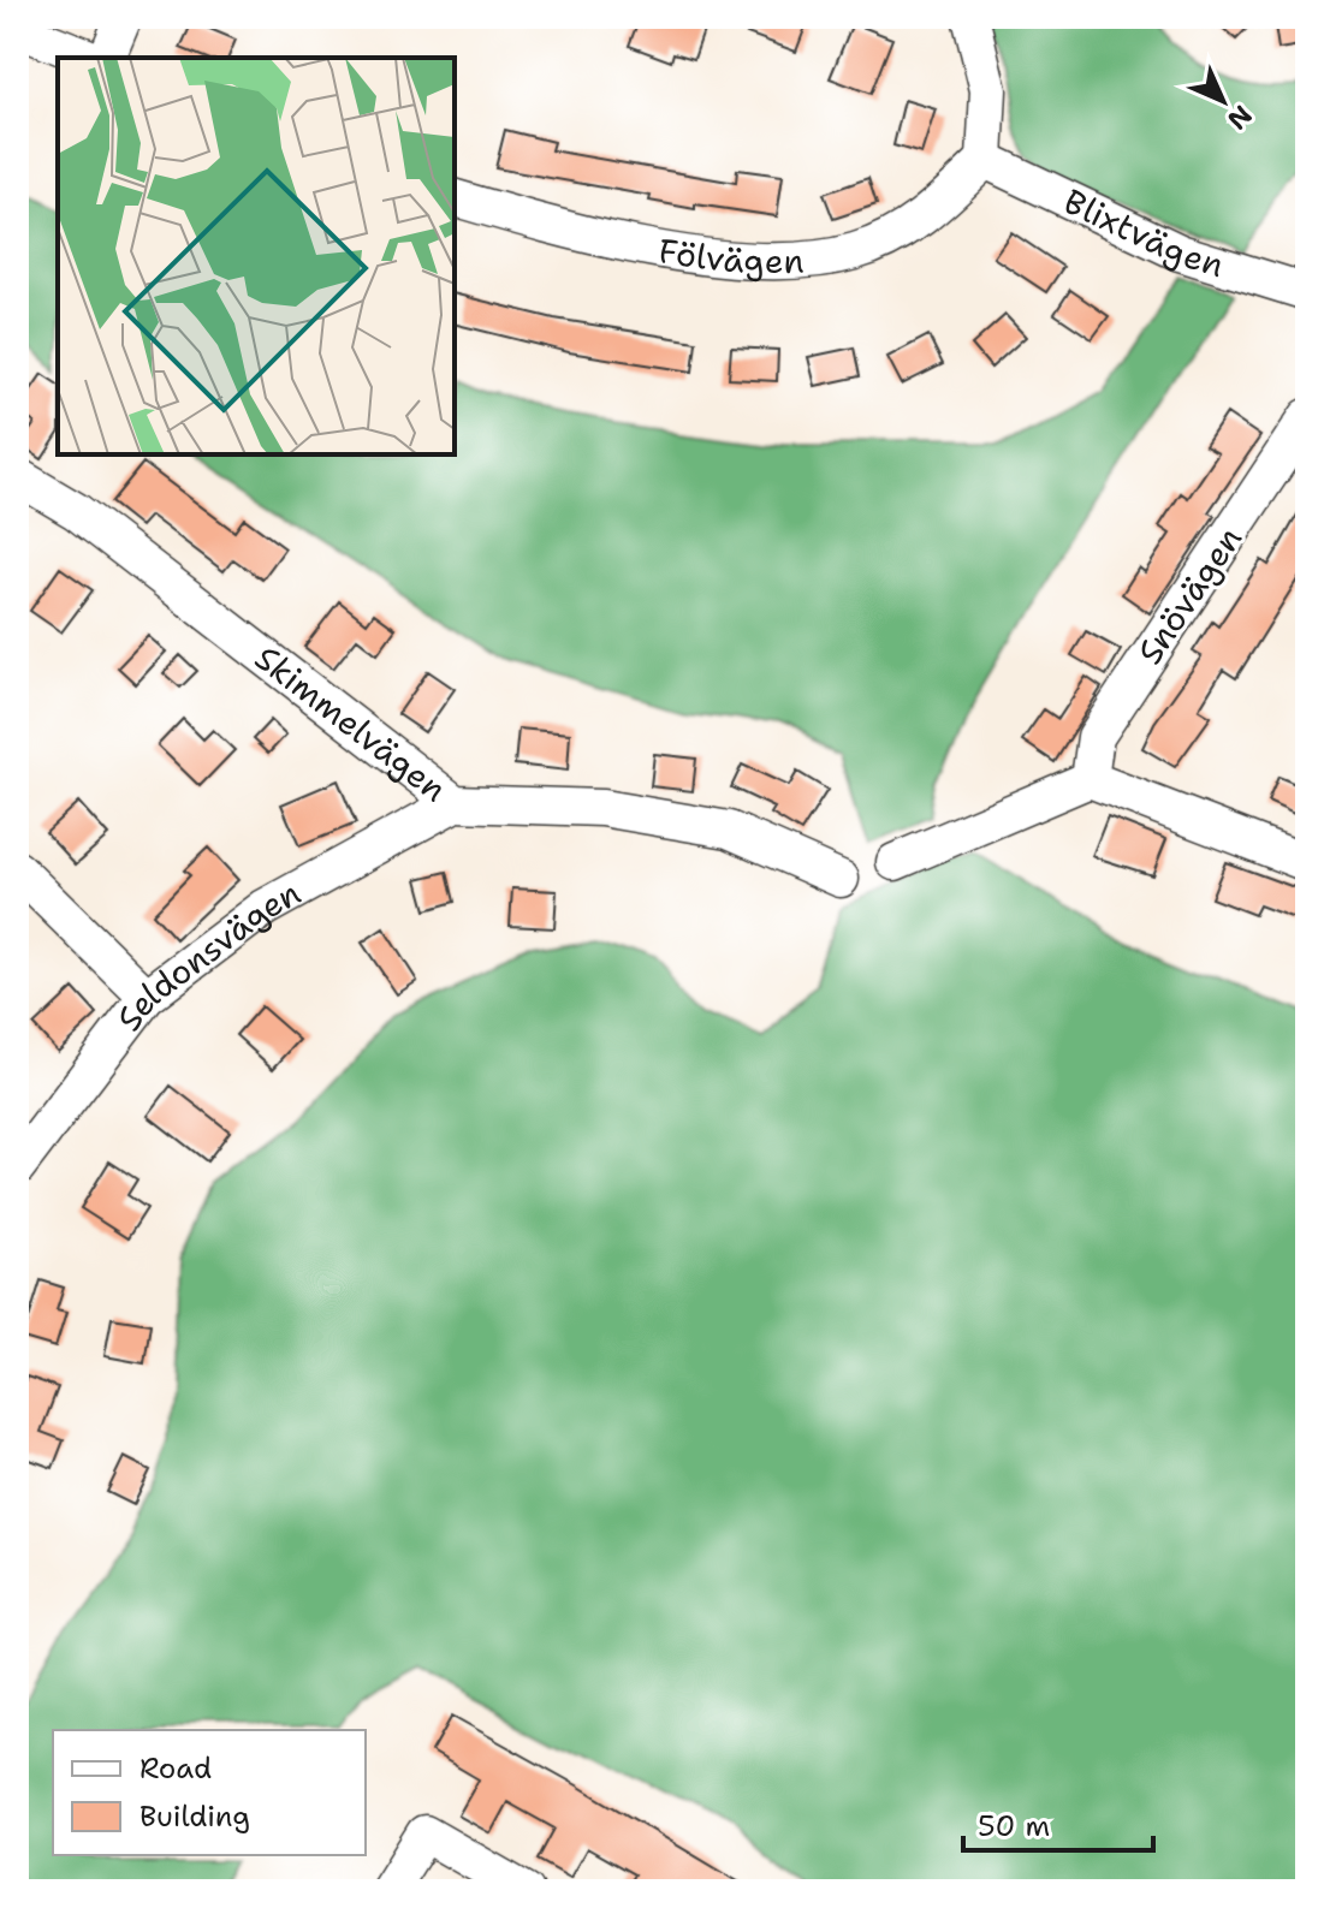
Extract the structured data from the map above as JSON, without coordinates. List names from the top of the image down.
{
  "streets": {
    "street": [
      "Blixtvägen",
      "Fölvägen",
      "Snövägen",
      "Skimmelvägen",
      "Seldonsvägen"
    ]
  },
  "crossings": [
    ["Blixtvägen", "Fölvägen"],
    ["Skimmelvägen", "Seldonsvägen"]
  ],
  "legend": ["Road", "Building"],
  "scale_bar": "50 m",
  "north": "bottom right"
}
